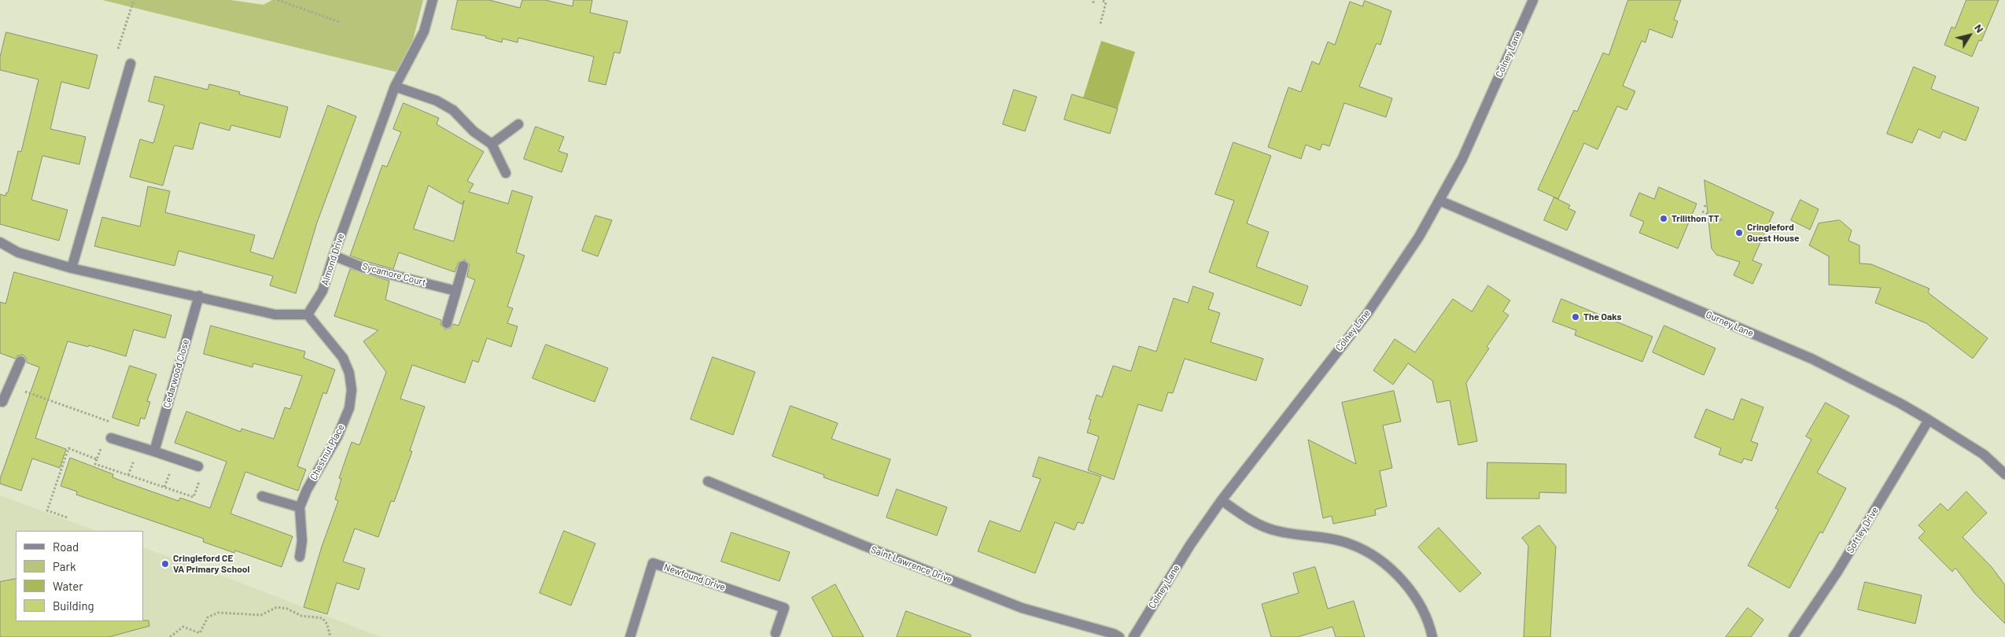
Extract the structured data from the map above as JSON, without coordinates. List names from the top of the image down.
{
  "streets": {
    "street": [
      "Colney Lane",
      "Almond Drive",
      "Sycamore Court",
      "Gurney Lane",
      "Cedarwood Close",
      "Chestnut Place",
      "Softley Drive",
      "Saint Lawrence Drive",
      "Newfound Drive"
    ]
  },
  "crossings": [
    ["Colney Lane", "Gurney Lane"],
    ["Almond Drive", "Sycamore Court"],
    ["Almond Drive", "Chestnut Place"],
    ["Gurney Lane", "Softley Drive"]
  ],
  "places": [
    "Trilithon TT",
    "Cringleford Guest House",
    "The Oaks",
    "Cringleford CE VA Primary School"
  ],
  "legend": [
    "Road",
    "Park",
    "Water",
    "Building"
  ],
  "north": "top right"
}
